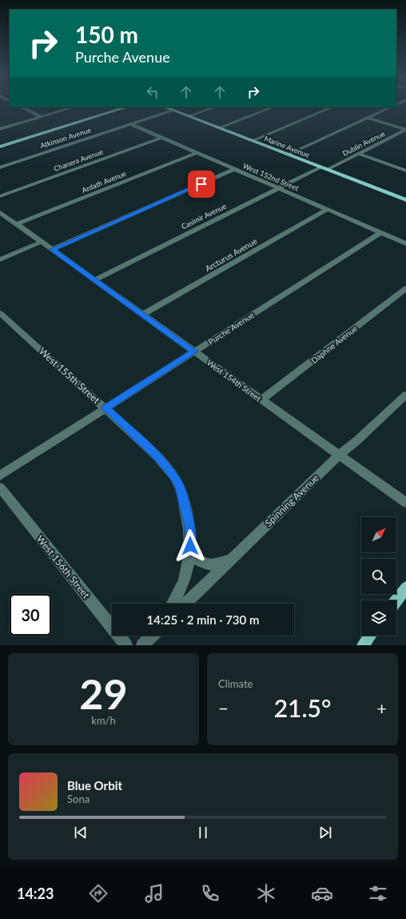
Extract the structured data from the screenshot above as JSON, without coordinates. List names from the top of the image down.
{
  "streets": {
    "main road": ["Marine Avenue"],
    "street": [
      "Atkinson Avenue",
      "Dublin Avenue",
      "Chanera Avenue",
      "West 152nd Street",
      "Ardath Avenue",
      "Casimir Avenue",
      "Arcturus Avenue",
      "Purche Avenue",
      "Daphne Avenue",
      "West 155th Street",
      "West 154th Street",
      "Spinning Avenue",
      "West 156th Street"
    ]
  },
  "crossings": [
    ["Atkinson Avenue", "Marine Avenue"],
    ["Atkinson Avenue", "West 152nd Street"],
    ["Dublin Avenue", "Marine Avenue"],
    ["Marine Avenue", "Casimir Avenue"],
    ["Chanera Avenue", "West 152nd Street"],
    ["West 152nd Street", "Ardath Avenue"],
    ["West 152nd Street", "Casimir Avenue"],
    ["West 152nd Street", "Arcturus Avenue"],
    ["West 152nd Street", "Purche Avenue"],
    ["Ardath Avenue", "West 154th Street"],
    ["Casimir Avenue", "West 154th Street"],
    ["Arcturus Avenue", "West 154th Street"],
    ["Purche Avenue", "West 155th Street"],
    ["Purche Avenue", "West 154th Street"],
    ["Daphne Avenue", "West 154th Street"],
    ["West 154th Street", "Spinning Avenue"]
  ],
  "north": "top right",
  "page": {
    "turn": ["150 m", "Purche Avenue"],
    "limit": "30",
    "trip": "14:25 · 2 min · 730 m",
    "tile": [
      ["29", "km/h"],
      "Climate"
    ],
    "heat": ["−", "21.5°", "+"],
    "song": ["Blue Orbit", "Sona"],
    "tabs": "14:23"
  }
}
